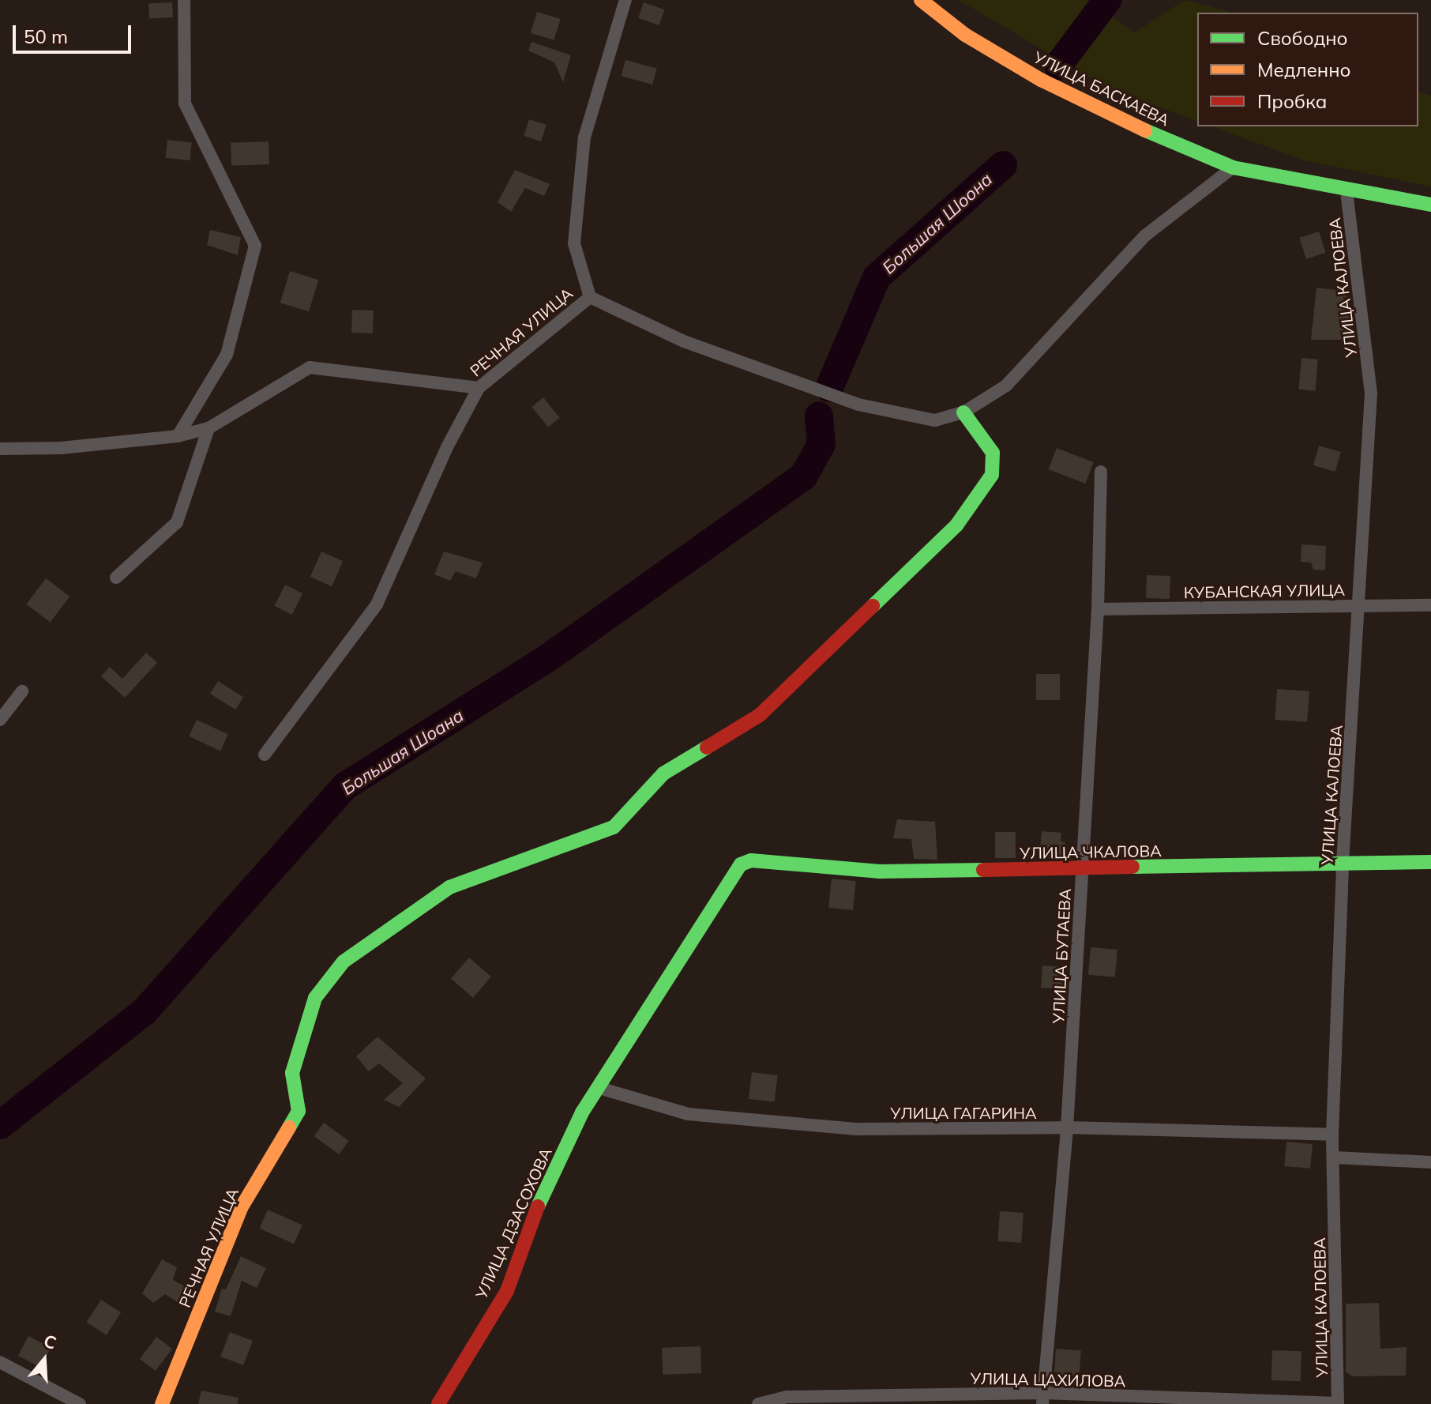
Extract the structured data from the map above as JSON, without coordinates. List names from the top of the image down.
{
  "streets": {
    "street": [
      "УЛИЦА БАСКАЕВА",
      "УЛИЦА КАЛОЕВА",
      "РЕЧНАЯ УЛИЦА",
      "КУБАНСКАЯ УЛИЦА",
      "УЛИЦА ЧКАЛОВА",
      "УЛИЦА БУТАЕВА",
      "УЛИЦА ГАГАРИНА",
      "УЛИЦА ДЗАСОХОВА",
      "УЛИЦА ЦАХИЛОВА"
    ]
  },
  "crossings": [
    ["УЛИЦА БАСКАЕВА", "УЛИЦА КАЛОЕВА"],
    ["УЛИЦА КАЛОЕВА", "КУБАНСКАЯ УЛИЦА"],
    ["УЛИЦА КАЛОЕВА", "УЛИЦА ЧКАЛОВА"],
    ["УЛИЦА КАЛОЕВА", "УЛИЦА ГАГАРИНА"],
    ["УЛИЦА КАЛОЕВА", "УЛИЦА ЦАХИЛОВА"],
    ["КУБАНСКАЯ УЛИЦА", "УЛИЦА БУТАЕВА"],
    ["УЛИЦА ЧКАЛОВА", "УЛИЦА БУТАЕВА"],
    ["УЛИЦА ЧКАЛОВА", "УЛИЦА ДЗАСОХОВА"],
    ["УЛИЦА БУТАЕВА", "УЛИЦА ГАГАРИНА"],
    ["УЛИЦА БУТАЕВА", "УЛИЦА ЦАХИЛОВА"],
    ["УЛИЦА ГАГАРИНА", "УЛИЦА ДЗАСОХОВА"]
  ],
  "water": ["Большая Шоона", "Большая Шоана"],
  "legend": ["Свободно", "Медленно", "Пробка"],
  "scale_bar": "50 m",
  "north": "top"
}
